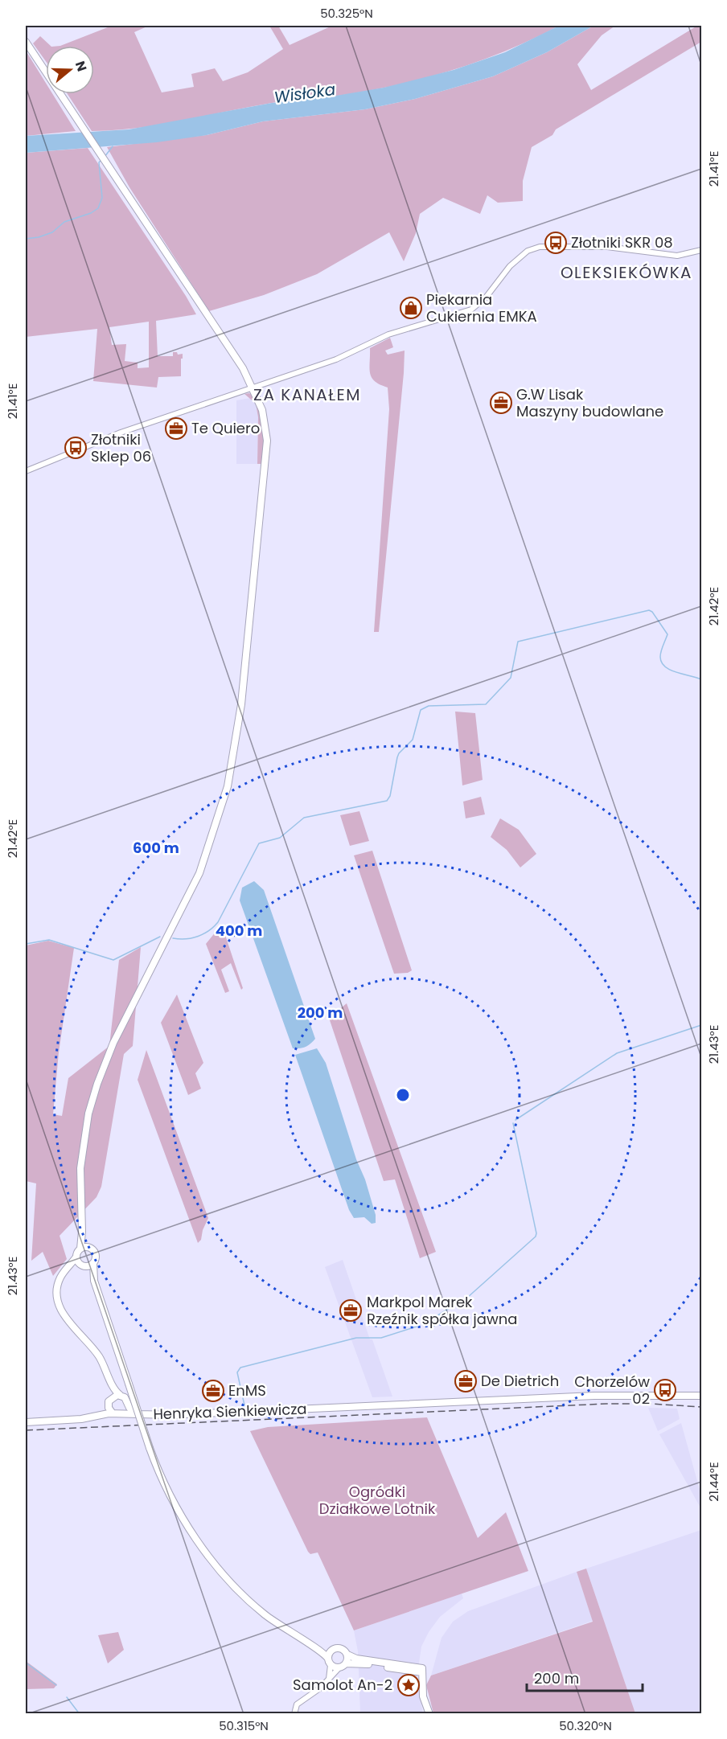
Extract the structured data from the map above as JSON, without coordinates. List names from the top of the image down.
{
  "streets": {
    "main road": ["Henryka Sienkiewicza"]
  },
  "districts": ["OLEKSIEKÓWKA", "ZA KANAŁEM"],
  "water": ["Wisłoka"],
  "parks": ["Ogródki Działkowe Lotnik"],
  "places": {
    "bus stop": ["Złotniki SKR 08", "Złotniki Sklep 06", "Chorzelów 02"],
    "shop": ["Piekarnia Cukiernia EMKA"],
    "office": [
      "G.W Lisak Maszyny budowlane",
      "Te Quiero",
      "Markpol Marek Rzeźnik spółka jawna",
      "De Dietrich",
      "EnMS"
    ],
    "place": ["Samolot An-2"]
  },
  "scale_bar": "200 m",
  "north": "right",
  "coordinates": [
    "50.325°N",
    "21.41°E",
    "21.42°E",
    "21.43°E",
    "21.44°E",
    "50.315°N",
    "50.320°N"
  ],
  "rings": ["600 m", "400 m", "200 m"]
}
